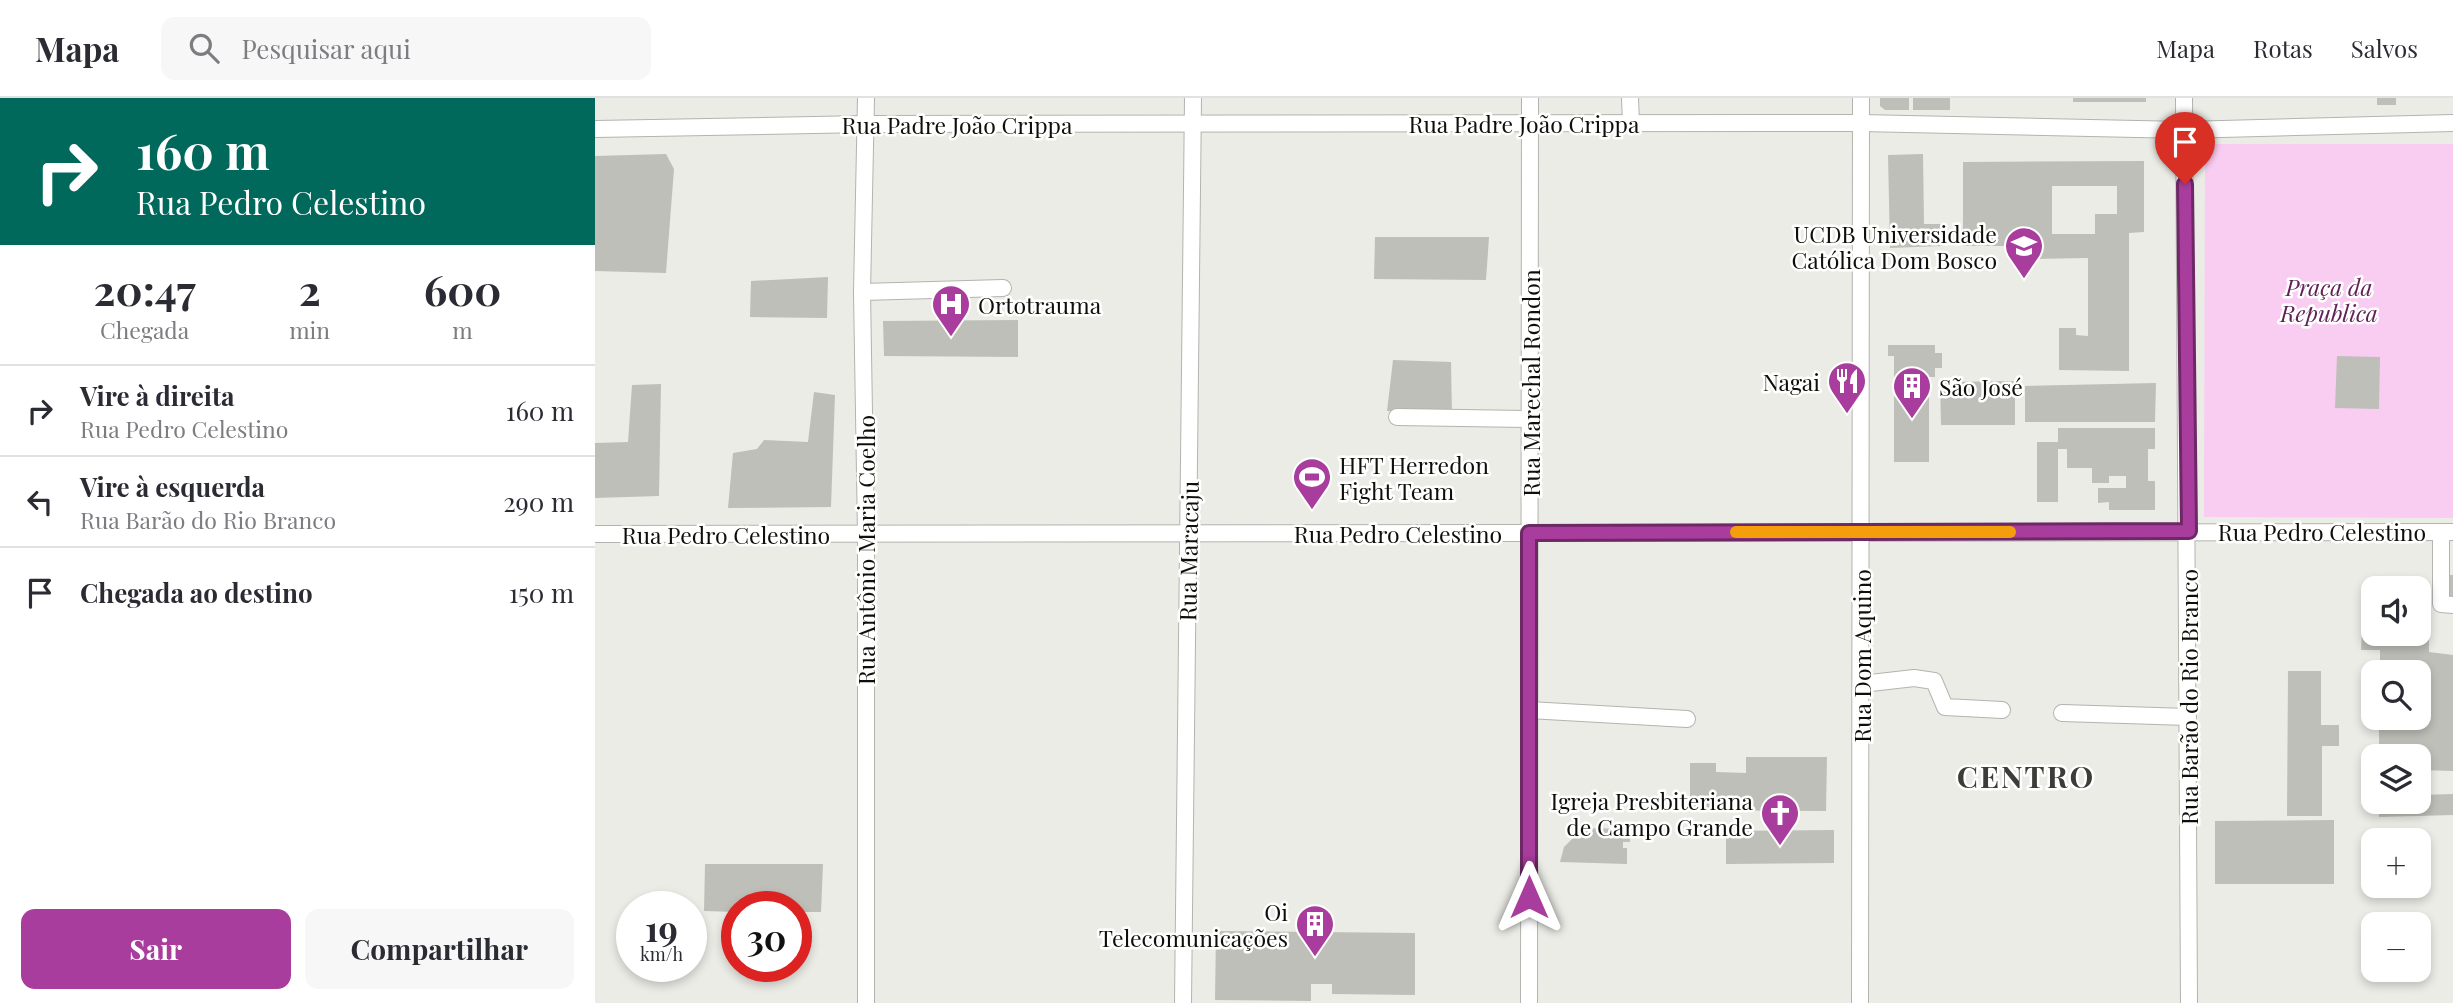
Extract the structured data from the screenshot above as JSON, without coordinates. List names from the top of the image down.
{
  "streets": {
    "street": [
      "Rua Padre João Crippa",
      "Rua Marechal Rondon",
      "Rua Pedro Celestino",
      "Rua Antônio Maria Coelho",
      "Rua Maracaju",
      "Rua Dom Aquino",
      "Rua Barão do Rio Branco"
    ]
  },
  "crossings": [
    ["Rua Padre João Crippa", "Rua Marechal Rondon"],
    ["Rua Padre João Crippa", "Rua Antônio Maria Coelho"],
    ["Rua Padre João Crippa", "Rua Maracaju"],
    ["Rua Padre João Crippa", "Rua Dom Aquino"],
    ["Rua Padre João Crippa", "Rua Barão do Rio Branco"],
    ["Rua Marechal Rondon", "Rua Pedro Celestino"],
    ["Rua Pedro Celestino", "Rua Antônio Maria Coelho"],
    ["Rua Pedro Celestino", "Rua Maracaju"],
    ["Rua Pedro Celestino", "Rua Dom Aquino"],
    ["Rua Pedro Celestino", "Rua Barão do Rio Branco"]
  ],
  "districts": ["CENTRO"],
  "parks": ["Praça da Republica"],
  "places": {
    "school or university": ["UCDB Universidade Católica Dom Bosco"],
    "hospital": ["Ortotrauma"],
    "restaurant": ["Nagai"],
    "building": ["São José", "Oi Telecomunicações"],
    "sports": ["HFT Herredon Fight Team"],
    "church": ["Igreja Presbiteriana de Campo Grande"]
  },
  "page": {
    "header": "Mapa",
    "search": "Pesquisar aqui",
    "nav": ["Mapa", "Rotas", "Salvos"],
    "turn": ["160 m", "Rua Pedro Celestino"],
    "eta": [
      "20:47",
      "Chegada",
      "2",
      "min",
      "600",
      "m"
    ],
    "list": [
      {
        "name": "Vire à direita",
        "note": "Rua Pedro Celestino",
        "value": "160 m"
      },
      {
        "name": "Vire à esquerda",
        "note": "Rua Barão do Rio Branco",
        "value": "290 m"
      },
      {
        "name": "Chegada ao destino",
        "value": "150 m"
      }
    ],
    "map_buttons": ["+", "−"],
    "speed": "19 km/h",
    "limit": "30",
    "buttons": ["Sair", "Compartilhar"]
  }
}
